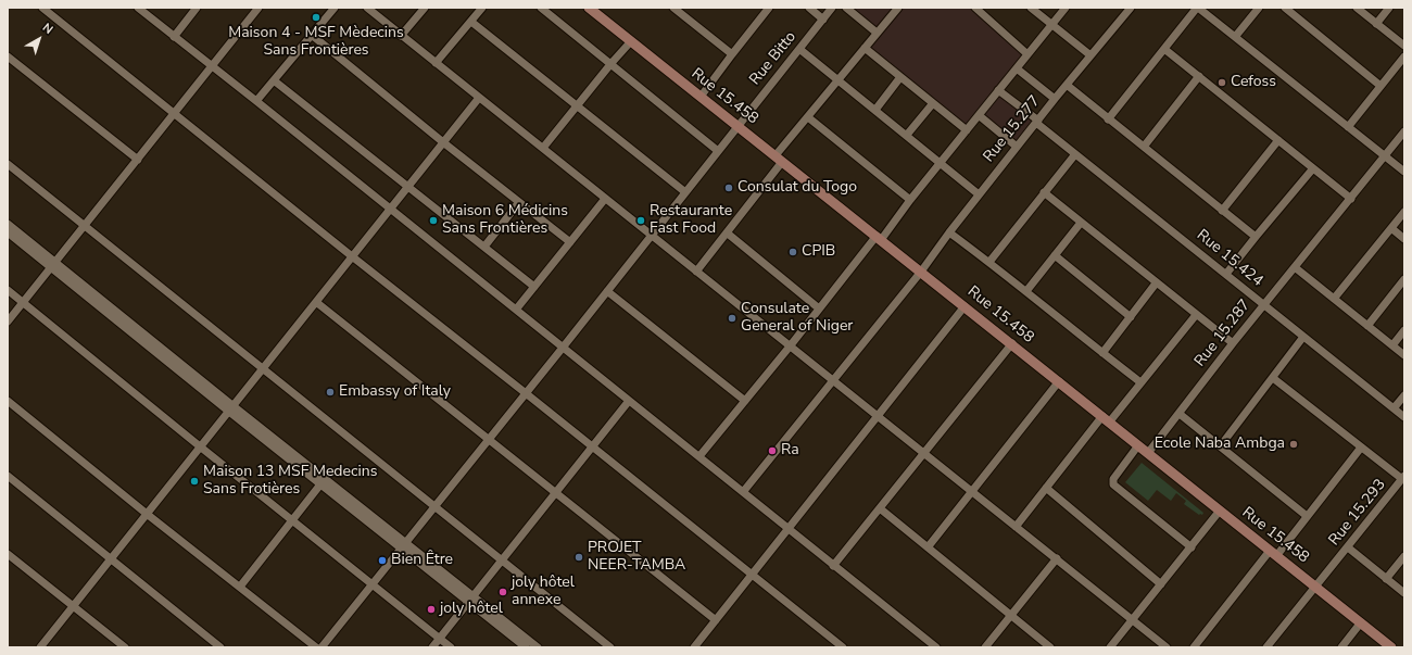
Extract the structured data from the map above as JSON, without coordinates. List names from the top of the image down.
{
  "streets": {
    "main road": ["Rue 15.458"],
    "street": [
      "Rue Bitto",
      "Rue 15.277",
      "Rue 15.424",
      "Rue 15.287",
      "Rue 15.293"
    ]
  },
  "crossings": [
    ["Rue Bitto", "Rue 15.458"],
    ["Rue 15.458", "Rue 15.277"],
    ["Rue 15.458", "Rue 15.287"],
    ["Rue 15.458", "Rue 15.293"],
    ["Rue 15.277", "Rue 15.424"],
    ["Rue 15.424", "Rue 15.287"]
  ],
  "places": [
    "Maison 4 - MSF Mèdecins Sans Frontières",
    "Cefoss",
    "Consulat du Togo",
    "Maison 6 Médicins Sans Frontières",
    "Restaurante Fast Food",
    "CPIB",
    "Consulate General of Niger",
    "Embassy of Italy",
    "Ecole Naba Ambga",
    "Ra",
    "Maison 13 MSF Medecins Sans Frotières",
    "PROJET NEER-TAMBA",
    "Bien Être",
    "joly hôtel annexe",
    "joly hôtel"
  ],
  "north": "top right"
}
